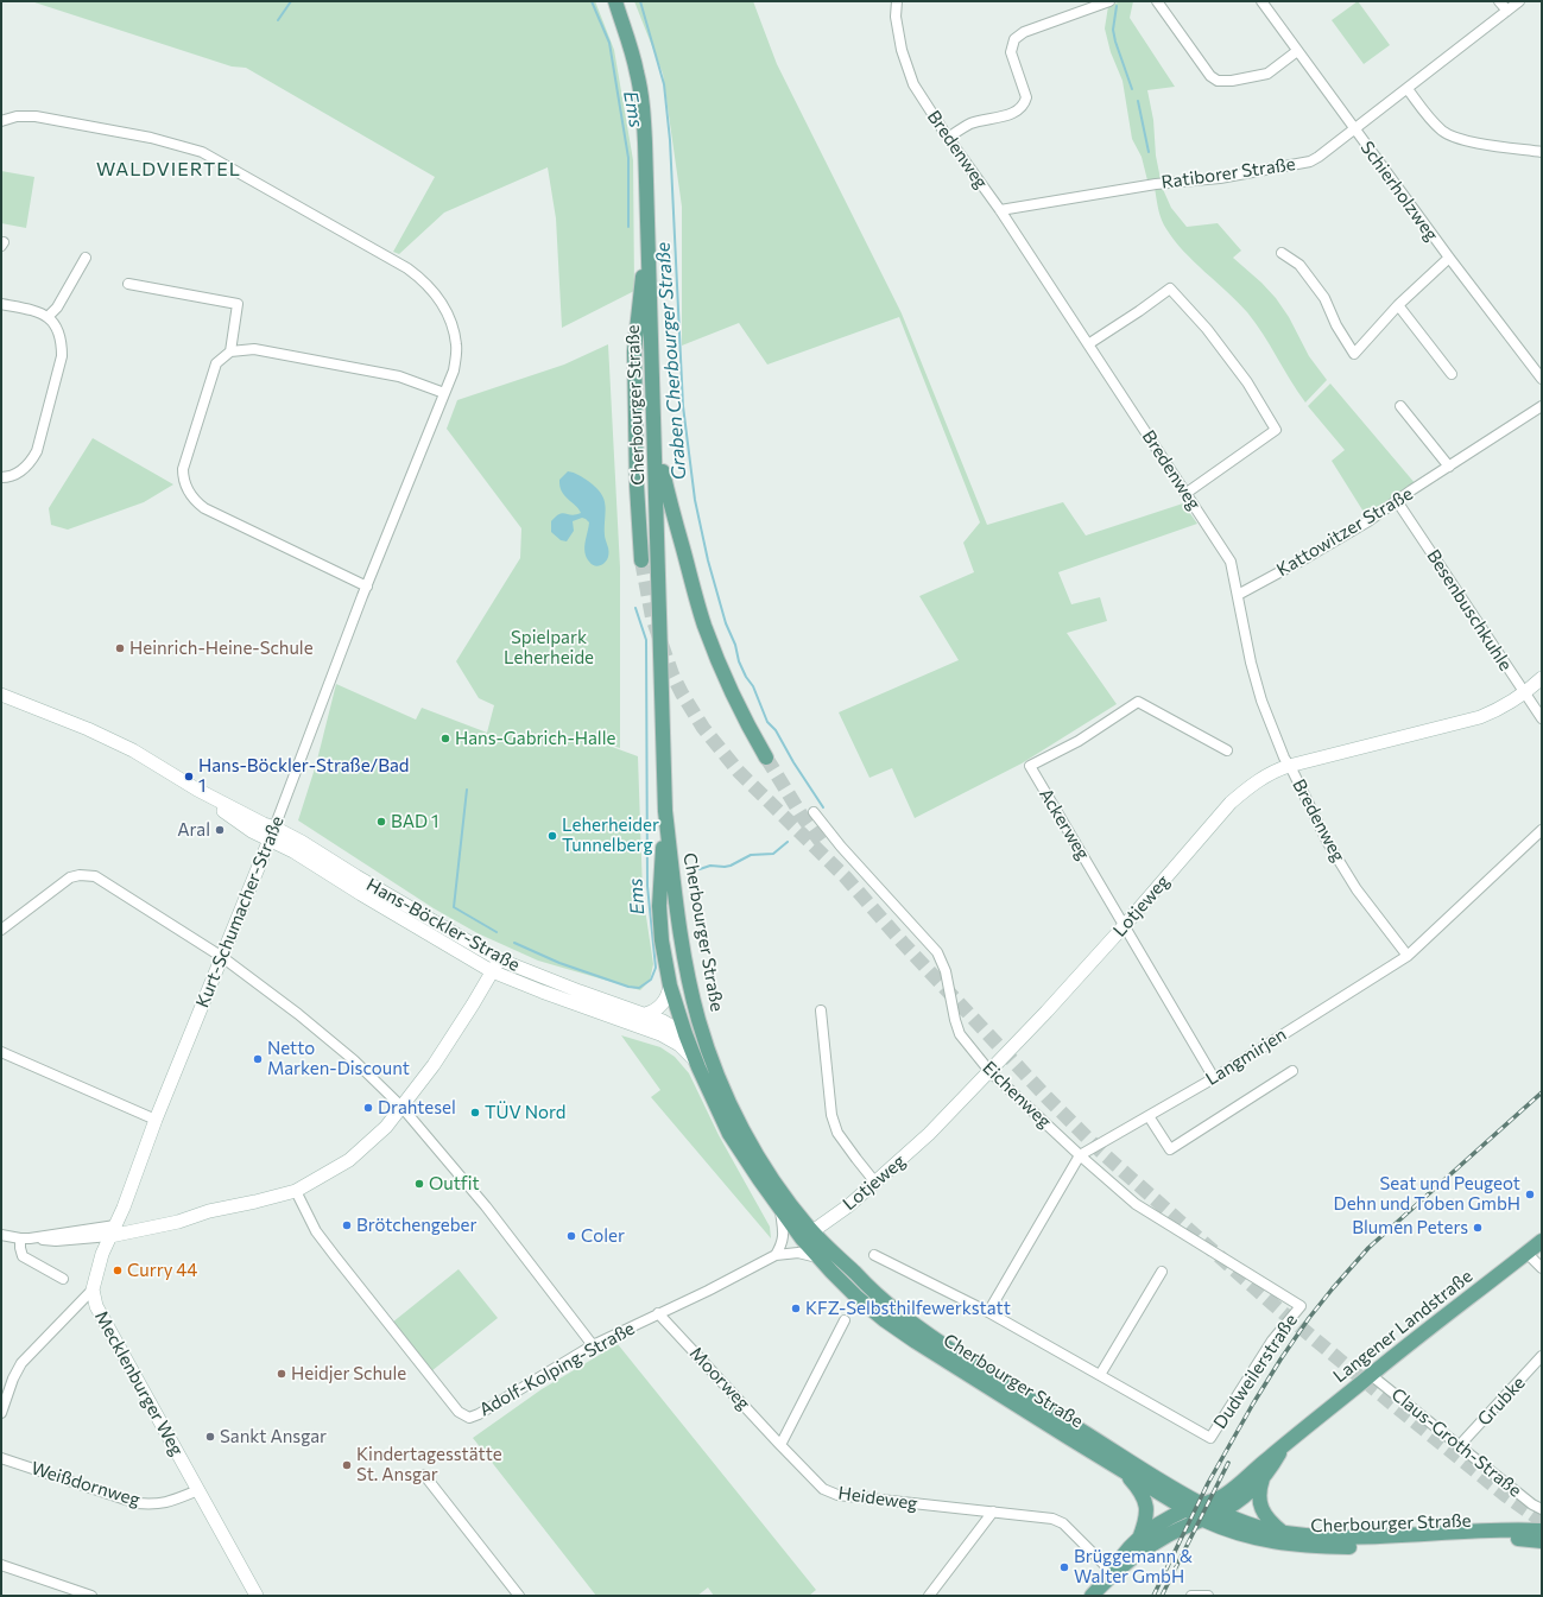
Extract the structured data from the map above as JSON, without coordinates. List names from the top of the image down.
{
  "streets": {
    "main road": ["Cherbourger Straße", "Langener Landstraße"],
    "street": [
      "Bredenweg",
      "Ratiborer Straße",
      "Schierholzweg",
      "Kattowitzer Straße",
      "Besenbuschkuhle",
      "Ackerweg",
      "Lotjeweg",
      "Kurt-Schumacher-Straße",
      "Hans-Böckler-Straße",
      "Langmirjen",
      "Eichenweg",
      "Adolf-Kolping-Straße",
      "Dudweilerstraße",
      "Moorweg",
      "Mecklenburger Weg",
      "Grubke",
      "Claus-Groth-Straße",
      "Weißdornweg",
      "Heideweg"
    ]
  },
  "crossings": [
    ["Bredenweg", "Ratiborer Straße"],
    ["Bredenweg", "Kattowitzer Straße"],
    ["Bredenweg", "Lotjeweg"],
    ["Bredenweg", "Langmirjen"],
    ["Ratiborer Straße", "Schierholzweg"],
    ["Cherbourger Straße", "Lotjeweg"],
    ["Cherbourger Straße", "Hans-Böckler-Straße"],
    ["Cherbourger Straße", "Langener Landstraße"],
    ["Cherbourger Straße", "Adolf-Kolping-Straße"],
    ["Kattowitzer Straße", "Besenbuschkuhle"],
    ["Besenbuschkuhle", "Lotjeweg"],
    ["Ackerweg", "Lotjeweg"],
    ["Ackerweg", "Langmirjen"],
    ["Lotjeweg", "Eichenweg"],
    ["Kurt-Schumacher-Straße", "Hans-Böckler-Straße"],
    ["Kurt-Schumacher-Straße", "Mecklenburger Weg"],
    ["Langmirjen", "Eichenweg"],
    ["Eichenweg", "Dudweilerstraße"],
    ["Langener Landstraße", "Claus-Groth-Straße"],
    ["Langener Landstraße", "Heideweg"],
    ["Adolf-Kolping-Straße", "Moorweg"],
    ["Moorweg", "Heideweg"],
    ["Mecklenburger Weg", "Weißdornweg"],
    ["Grubke", "Claus-Groth-Straße"]
  ],
  "districts": ["WALDVIERTEL"],
  "water": ["Ems", "Graben Cherbourger Straße"],
  "parks": ["Spielpark Leherheide"],
  "places": [
    "Heinrich-Heine-Schule",
    "Hans-Gabrich-Halle",
    "Hans-Böckler-Straße/Bad 1",
    "BAD 1",
    "Aral",
    "Leherheider Tunnelberg",
    "Netto Marken-Discount",
    "Drahtesel",
    "TÜV Nord",
    "Outfit",
    "Seat und Peugeot Dehn und Toben GmbH",
    "Brötchengeber",
    "Blumen Peters",
    "Coler",
    "Curry 44",
    "KFZ-Selbsthilfewerkstatt",
    "Heidjer Schule",
    "Sankt Ansgar",
    "Kindertagesstätte St. Ansgar",
    "Brüggemann & Walter GmbH"
  ]
}
